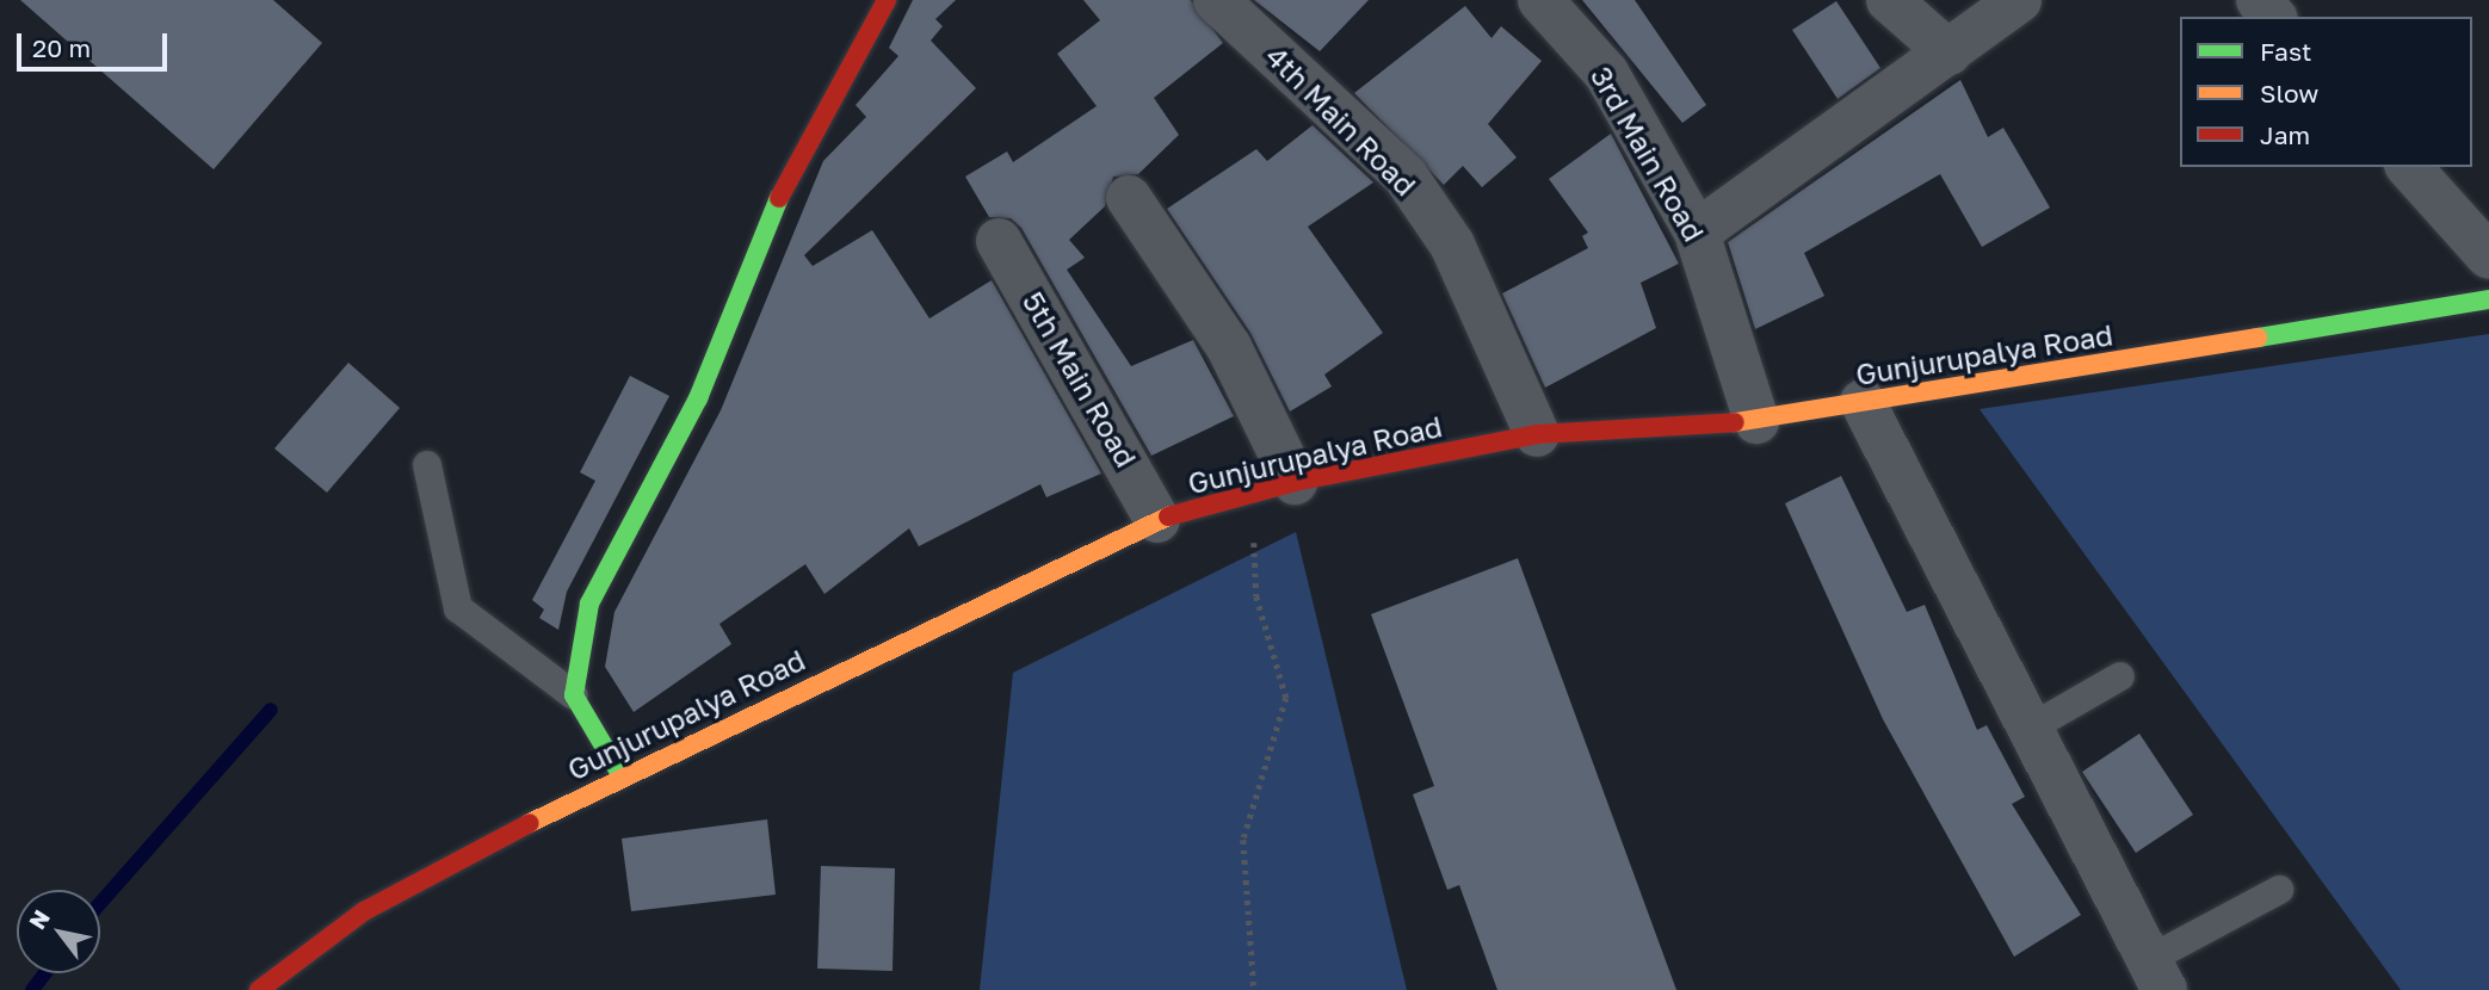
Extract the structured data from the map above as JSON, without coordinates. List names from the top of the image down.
{
  "streets": {
    "street": [
      "4th Main Road",
      "3rd Main Road",
      "Gunjurupalya Road",
      "5th Main Road"
    ]
  },
  "crossings": [
    ["4th Main Road", "Gunjurupalya Road"],
    ["3rd Main Road", "Gunjurupalya Road"],
    ["Gunjurupalya Road", "5th Main Road"]
  ],
  "legend": ["Fast", "Slow", "Jam"],
  "scale_bar": "20 m",
  "north": "top left"
}
